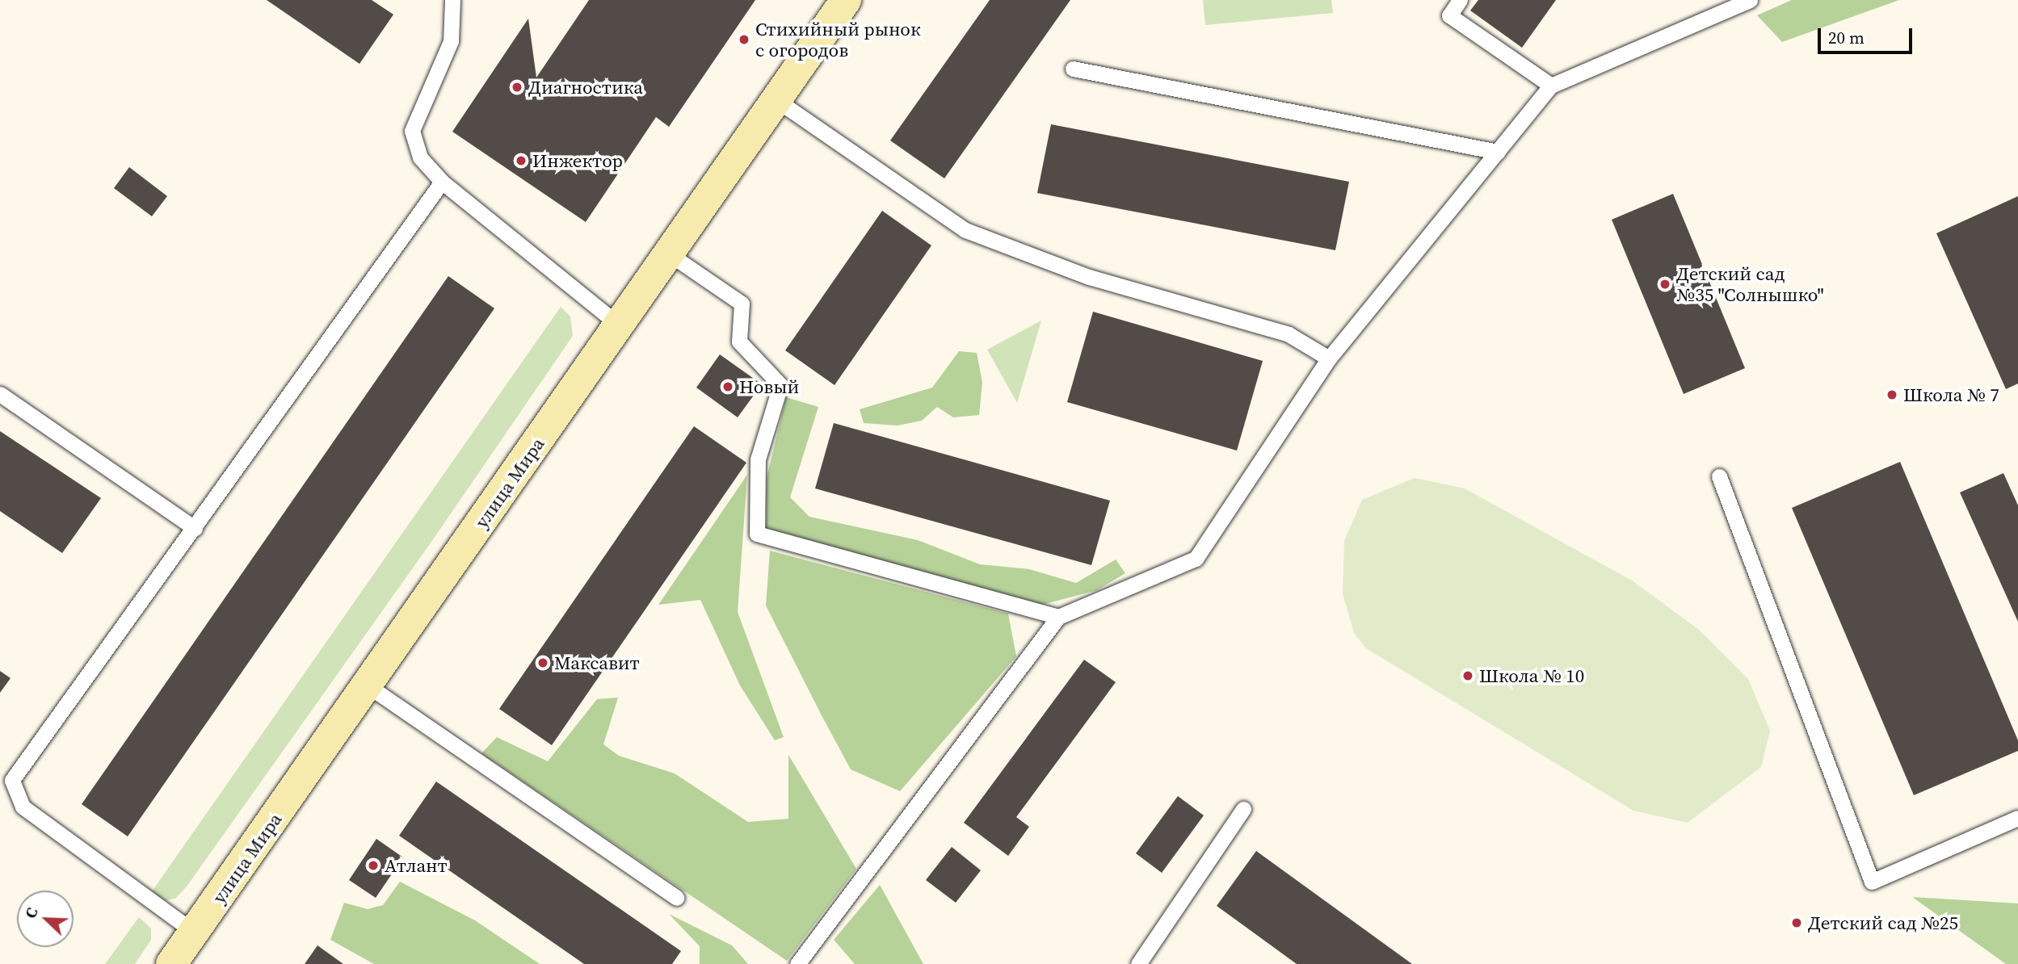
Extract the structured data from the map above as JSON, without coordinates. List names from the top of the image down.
{
  "streets": {
    "street": ["улица Мира"]
  },
  "places": [
    "Стихийный рынок с огородов",
    "Диагностика",
    "Инжектор",
    "Детский сад №35 \"Солнышко\"",
    "Новый",
    "Школа № 7",
    "Максавит",
    "Школа № 10",
    "Атлант",
    "Детский сад №25"
  ],
  "scale_bar": "20 m",
  "north": "top left"
}
